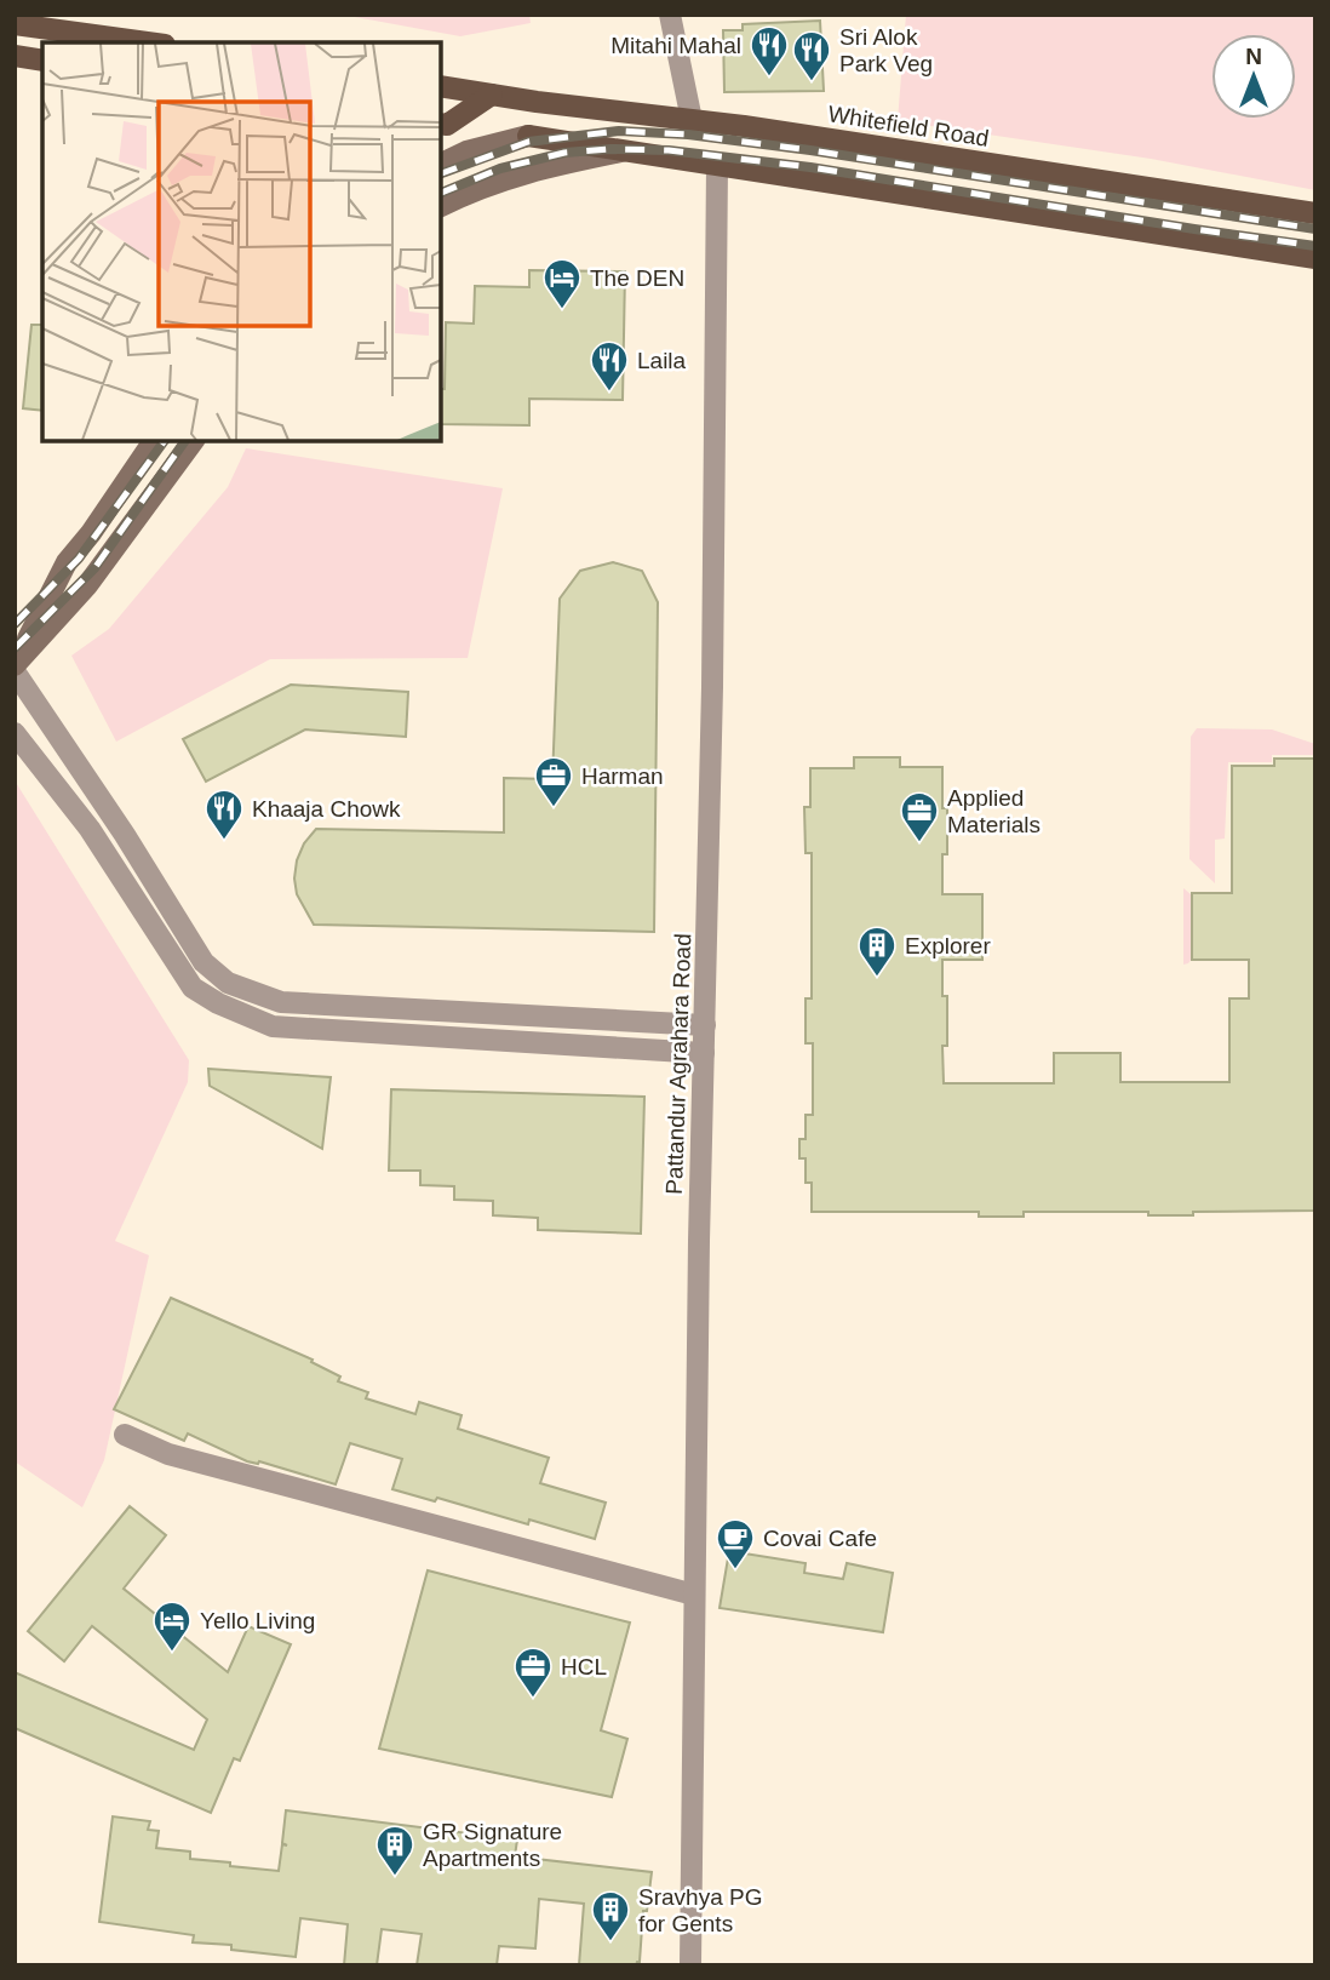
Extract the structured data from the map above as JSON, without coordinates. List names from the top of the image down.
{
  "streets": {
    "main road": ["Whitefield Road"],
    "street": ["Pattandur Agrahara Road"]
  },
  "places": {
    "restaurant": [
      "Mitahi Mahal",
      "Sri Alok Park Veg",
      "Laila",
      "Khaaja Chowk"
    ],
    "hotel": ["The DEN", "Yello Living"],
    "office": ["Harman", "Applied Materials", "HCL"],
    "building": ["Explorer", "GR Signature Apartments", "Sravhya PG for Gents"],
    "cafe": ["Covai Cafe"]
  },
  "north": "top"
}
